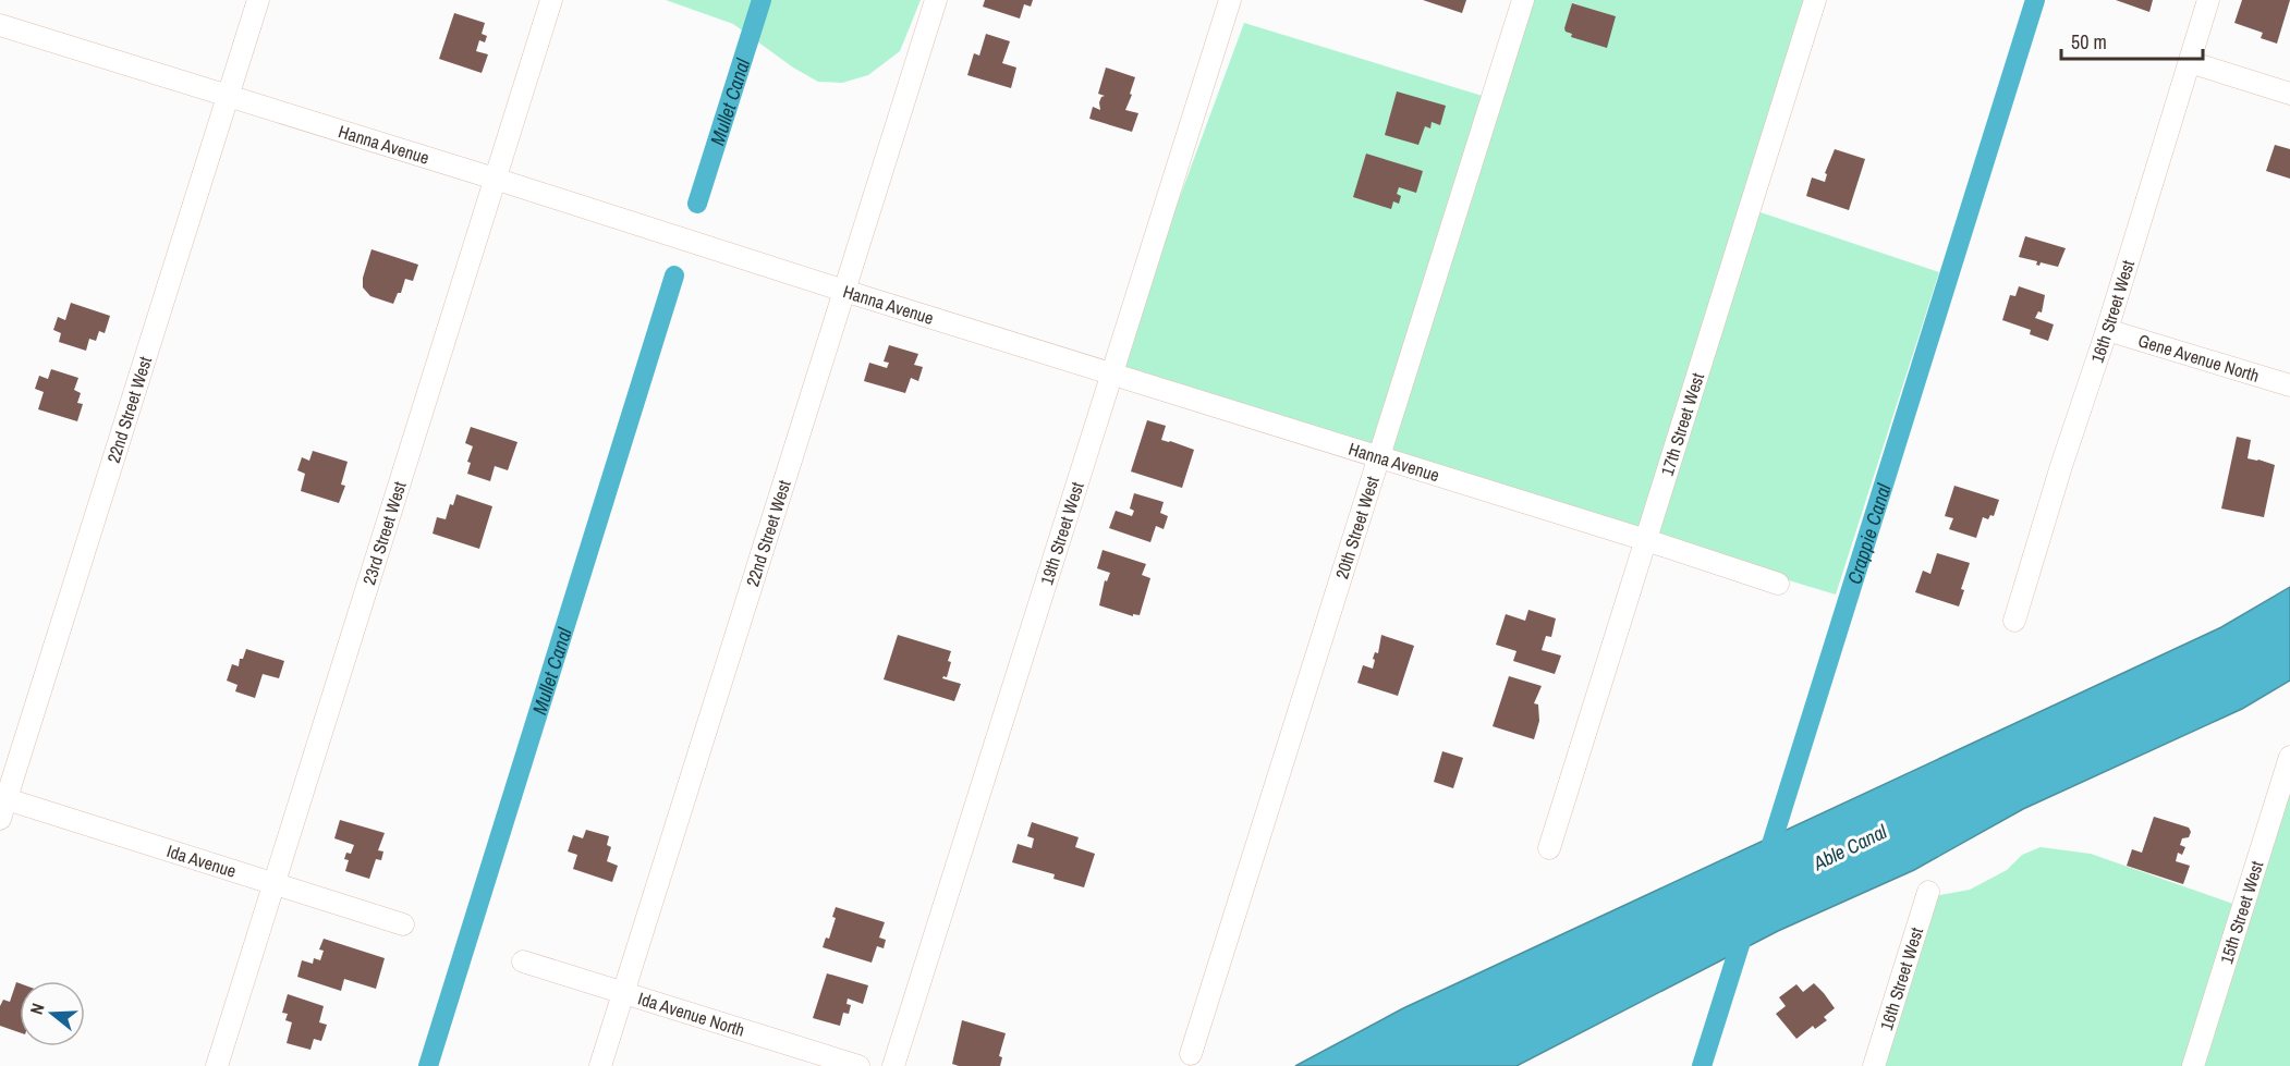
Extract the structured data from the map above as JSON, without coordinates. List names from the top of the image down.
{
  "streets": {
    "street": [
      "Hanna Avenue",
      "16th Street West",
      "Gene Avenue North",
      "22nd Street West",
      "17th Street West",
      "20th Street West",
      "23rd Street West",
      "19th Street West",
      "Ida Avenue",
      "15th Street West",
      "Ida Avenue North"
    ]
  },
  "crossings": [
    ["Hanna Avenue", "22nd Street West"],
    ["Hanna Avenue", "17th Street West"],
    ["Hanna Avenue", "20th Street West"],
    ["Hanna Avenue", "23rd Street West"],
    ["Hanna Avenue", "19th Street West"],
    ["16th Street West", "Gene Avenue North"],
    ["22nd Street West", "Ida Avenue"],
    ["22nd Street West", "Ida Avenue North"],
    ["23rd Street West", "Ida Avenue"]
  ],
  "water": ["Mullet Canal", "Crappie Canal", "Able Canal"],
  "scale_bar": "50 m",
  "north": "left"
}
